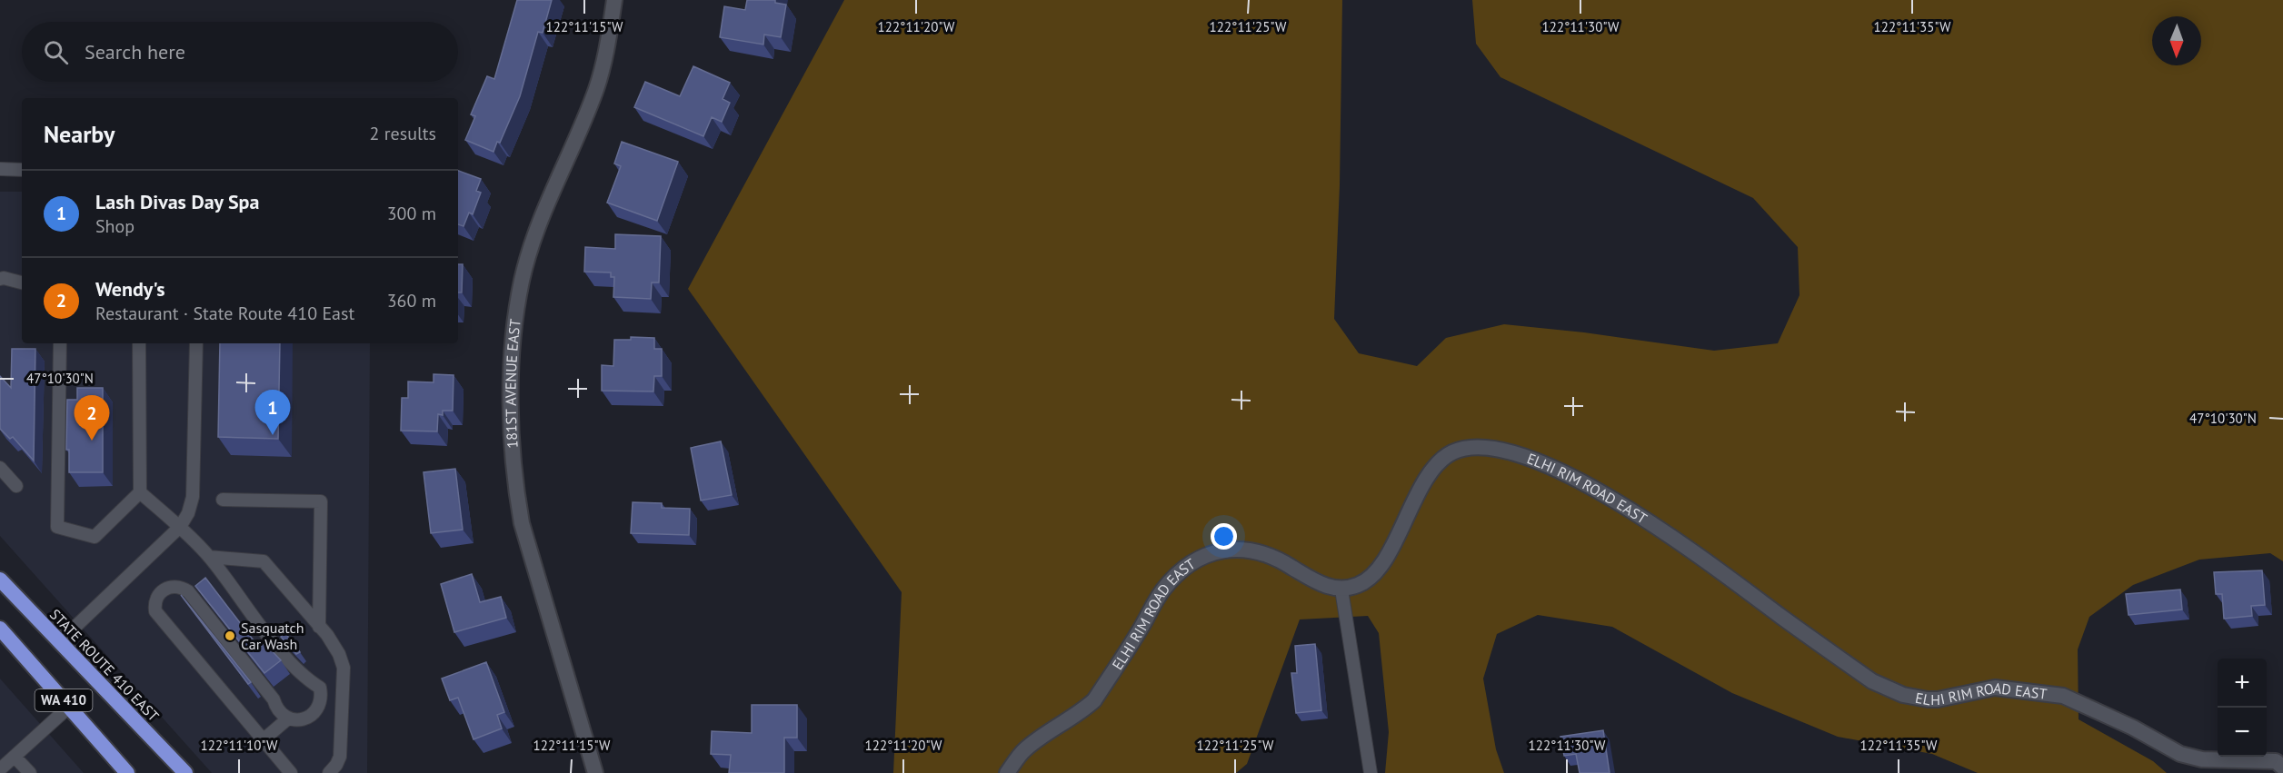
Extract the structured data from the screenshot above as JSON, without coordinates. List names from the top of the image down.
{
  "streets": {
    "highway": ["STATE ROUTE 410 EAST", "WA 410"],
    "street": ["181ST AVENUE EAST", "ELHI RIM ROAD EAST"]
  },
  "places": ["Sasquatch Car Wash"],
  "north": "bottom",
  "page": {
    "search": "Search here",
    "heading": ["Nearby", "2 results"],
    "list": [
      {
        "mark": "1",
        "name": "Lash Divas Day Spa",
        "note": "Shop",
        "value": "300 m"
      },
      {
        "mark": "2",
        "name": "Wendy's",
        "note": "Restaurant · State Route 410 East",
        "value": "360 m"
      }
    ],
    "pins": ["1", "2"],
    "map_buttons": ["+", "−"]
  },
  "coordinates": [
    "122°11'15\"W",
    "122°11'20\"W",
    "122°11'25\"W",
    "122°11'30\"W",
    "122°11'35\"W",
    "47°10'30\"N",
    "122°11'10\"W"
  ]
}
